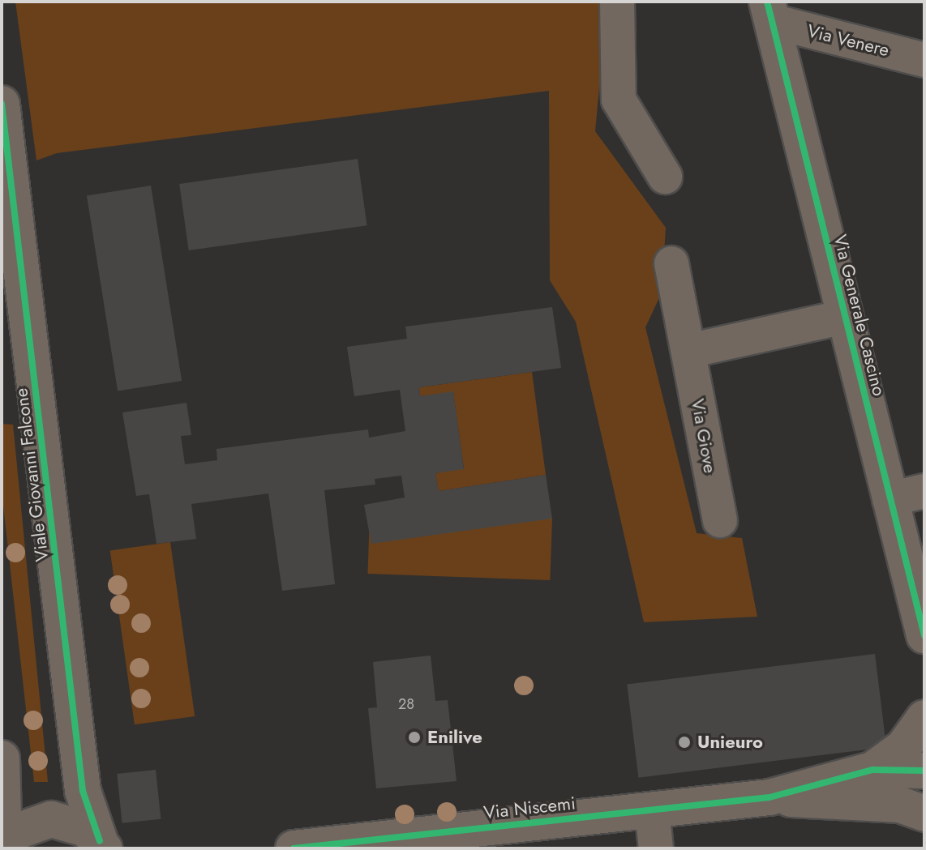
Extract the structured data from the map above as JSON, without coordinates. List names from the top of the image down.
{
  "streets": {
    "street": [
      "Via Venere",
      "Via Generale Cascino",
      "Via Giove",
      "Viale Giovanni Falcone",
      "Via Niscemi"
    ]
  },
  "crossings": [
    ["Via Venere", "Via Generale Cascino"]
  ],
  "places": ["Enilive", "Unieuro"],
  "house_numbers": ["28"]
}
